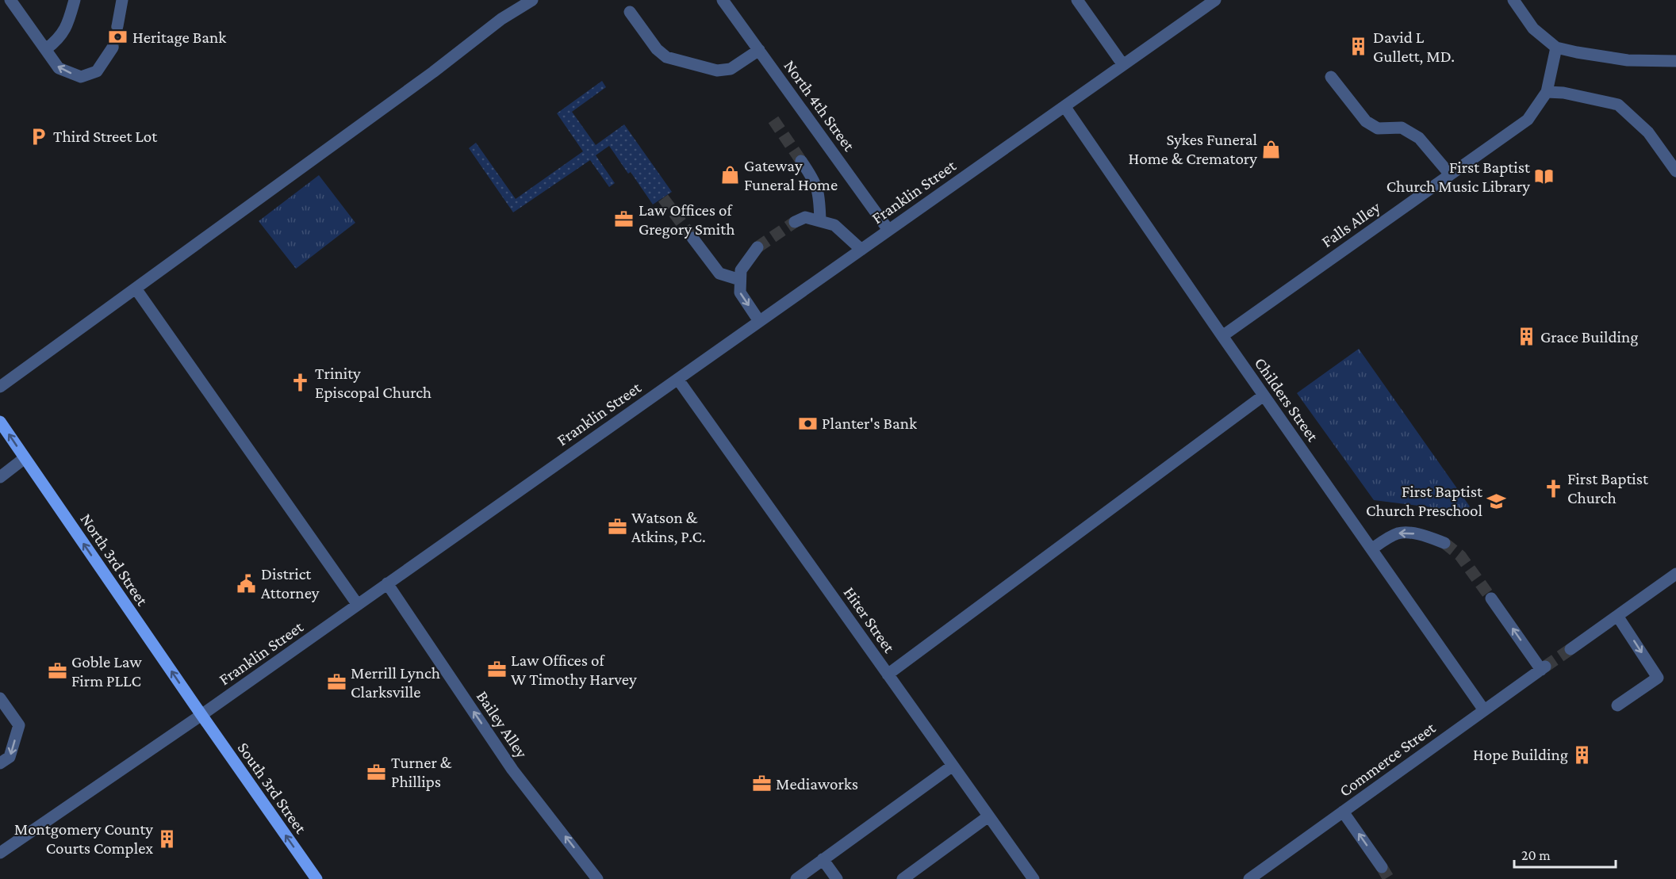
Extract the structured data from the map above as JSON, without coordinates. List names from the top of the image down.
{
  "streets": {
    "main road": ["North 3rd Street", "South 3rd Street"],
    "street": [
      "North 4th Street",
      "Franklin Street",
      "Falls Alley",
      "Childers Street",
      "Hiter Street",
      "Bailey Alley",
      "Commerce Street"
    ]
  },
  "crossings": [
    ["North 4th Street", "Franklin Street"],
    ["Franklin Street", "Childers Street"],
    ["Franklin Street", "North 3rd Street"],
    ["Franklin Street", "Hiter Street"],
    ["Franklin Street", "Bailey Alley"],
    ["Franklin Street", "South 3rd Street"],
    ["Falls Alley", "Childers Street"],
    ["Childers Street", "Commerce Street"],
    ["North 3rd Street", "South 3rd Street"]
  ],
  "one_way": ["North 3rd Street", "Bailey Alley", "South 3rd Street"],
  "places": {
    "bank": ["Heritage Bank", "Planter's Bank"],
    "building": [
      "David L Gullett, MD.",
      "Grace Building",
      "Hope Building",
      "Montgomery County Courts Complex"
    ],
    "parking": ["Third Street Lot"],
    "shop": ["Sykes Funeral Home & Crematory", "Gateway Funeral Home"],
    "library": ["First Baptist Church Music Library"],
    "office": [
      "Law Offices of Gregory Smith",
      "Watson & Atkins, P.C.",
      "Law Offices of W Timothy Harvey",
      "Goble Law Firm PLLC",
      "Merrill Lynch Clarksville",
      "Turner & Phillips",
      "Mediaworks"
    ],
    "church": ["Trinity Episcopal Church", "First Baptist Church"],
    "school or university": ["First Baptist Church Preschool"],
    "public building": ["District Attorney"]
  },
  "scale_bar": "20 m"
}
